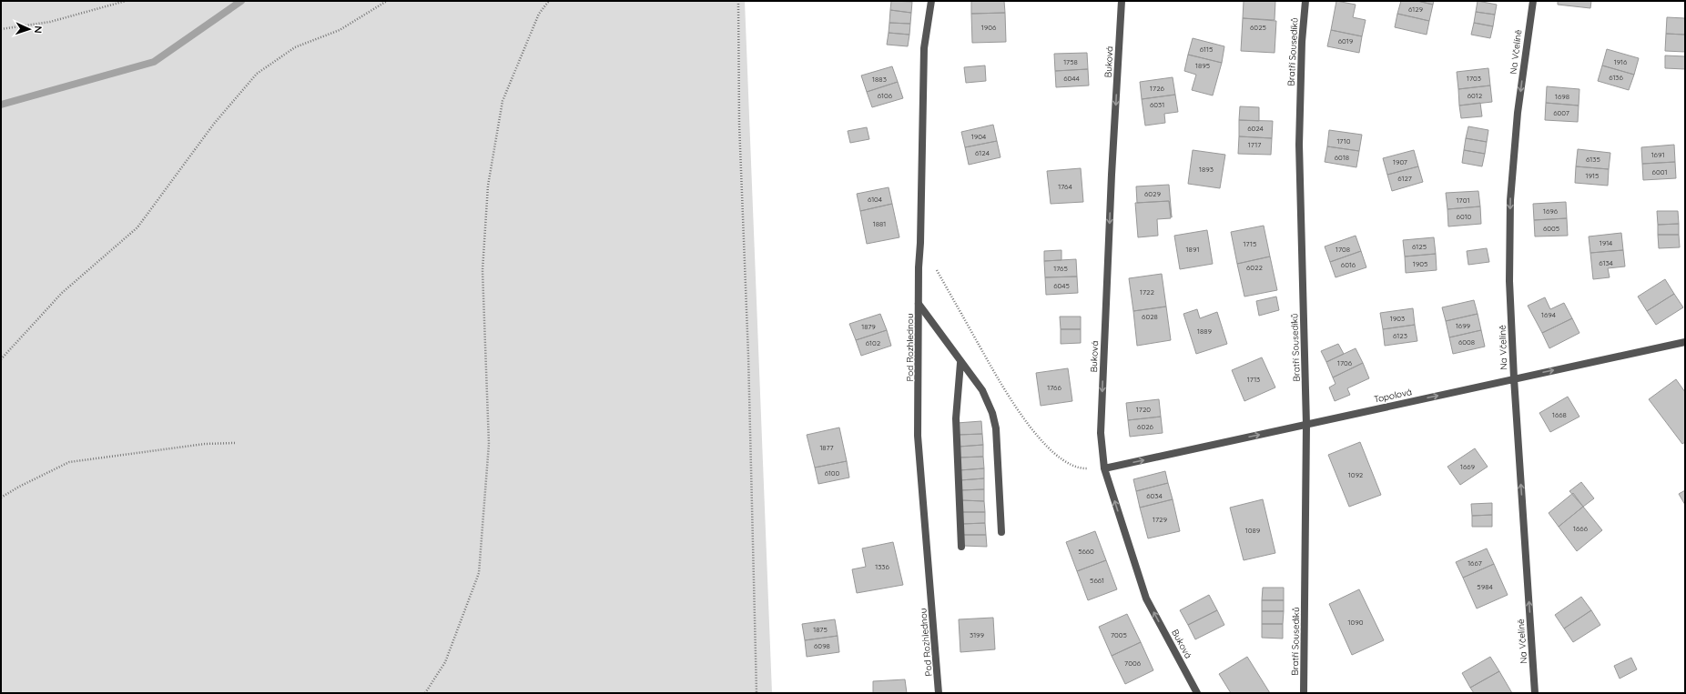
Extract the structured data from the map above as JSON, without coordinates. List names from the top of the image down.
{
  "streets": {
    "street": [
      "Bratří Sousedíků",
      "Na Včelíně",
      "Buková",
      "Pod Rozhlednou",
      "Topolová"
    ]
  },
  "crossings": [
    ["Bratří Sousedíků", "Topolová"],
    ["Na Včelíně", "Topolová"],
    ["Buková", "Topolová"]
  ],
  "one_way": ["Topolová"],
  "house_numbers": [
    "6129",
    "1906",
    "6025",
    "6019",
    "6115",
    "1758",
    "1916",
    "1895",
    "6136",
    "6044",
    "1703",
    "1883",
    "1726",
    "6106",
    "6012",
    "1698",
    "6031",
    "6007",
    "6024",
    "1904",
    "1710",
    "1717",
    "6124",
    "1691",
    "6018",
    "6135",
    "1907",
    "1893",
    "6001",
    "1915",
    "6127",
    "1764",
    "6029",
    "6104",
    "1701",
    "1696",
    "6010",
    "1881",
    "6005",
    "1914",
    "1715",
    "6125",
    "1891",
    "1708",
    "6134",
    "1905",
    "6016",
    "6022",
    "1765",
    "6045",
    "1722",
    "1694",
    "6028",
    "1903",
    "1699",
    "1879",
    "1889",
    "6123",
    "6008",
    "6102",
    "1706",
    "1713",
    "1766",
    "1720",
    "1668",
    "6026",
    "1877",
    "1669",
    "6100",
    "1092",
    "6034",
    "1729",
    "1666",
    "1089",
    "5660",
    "1667",
    "1336",
    "5661",
    "5984",
    "1090",
    "1875",
    "3199",
    "7005",
    "6098",
    "7006"
  ],
  "north": "right"
}
